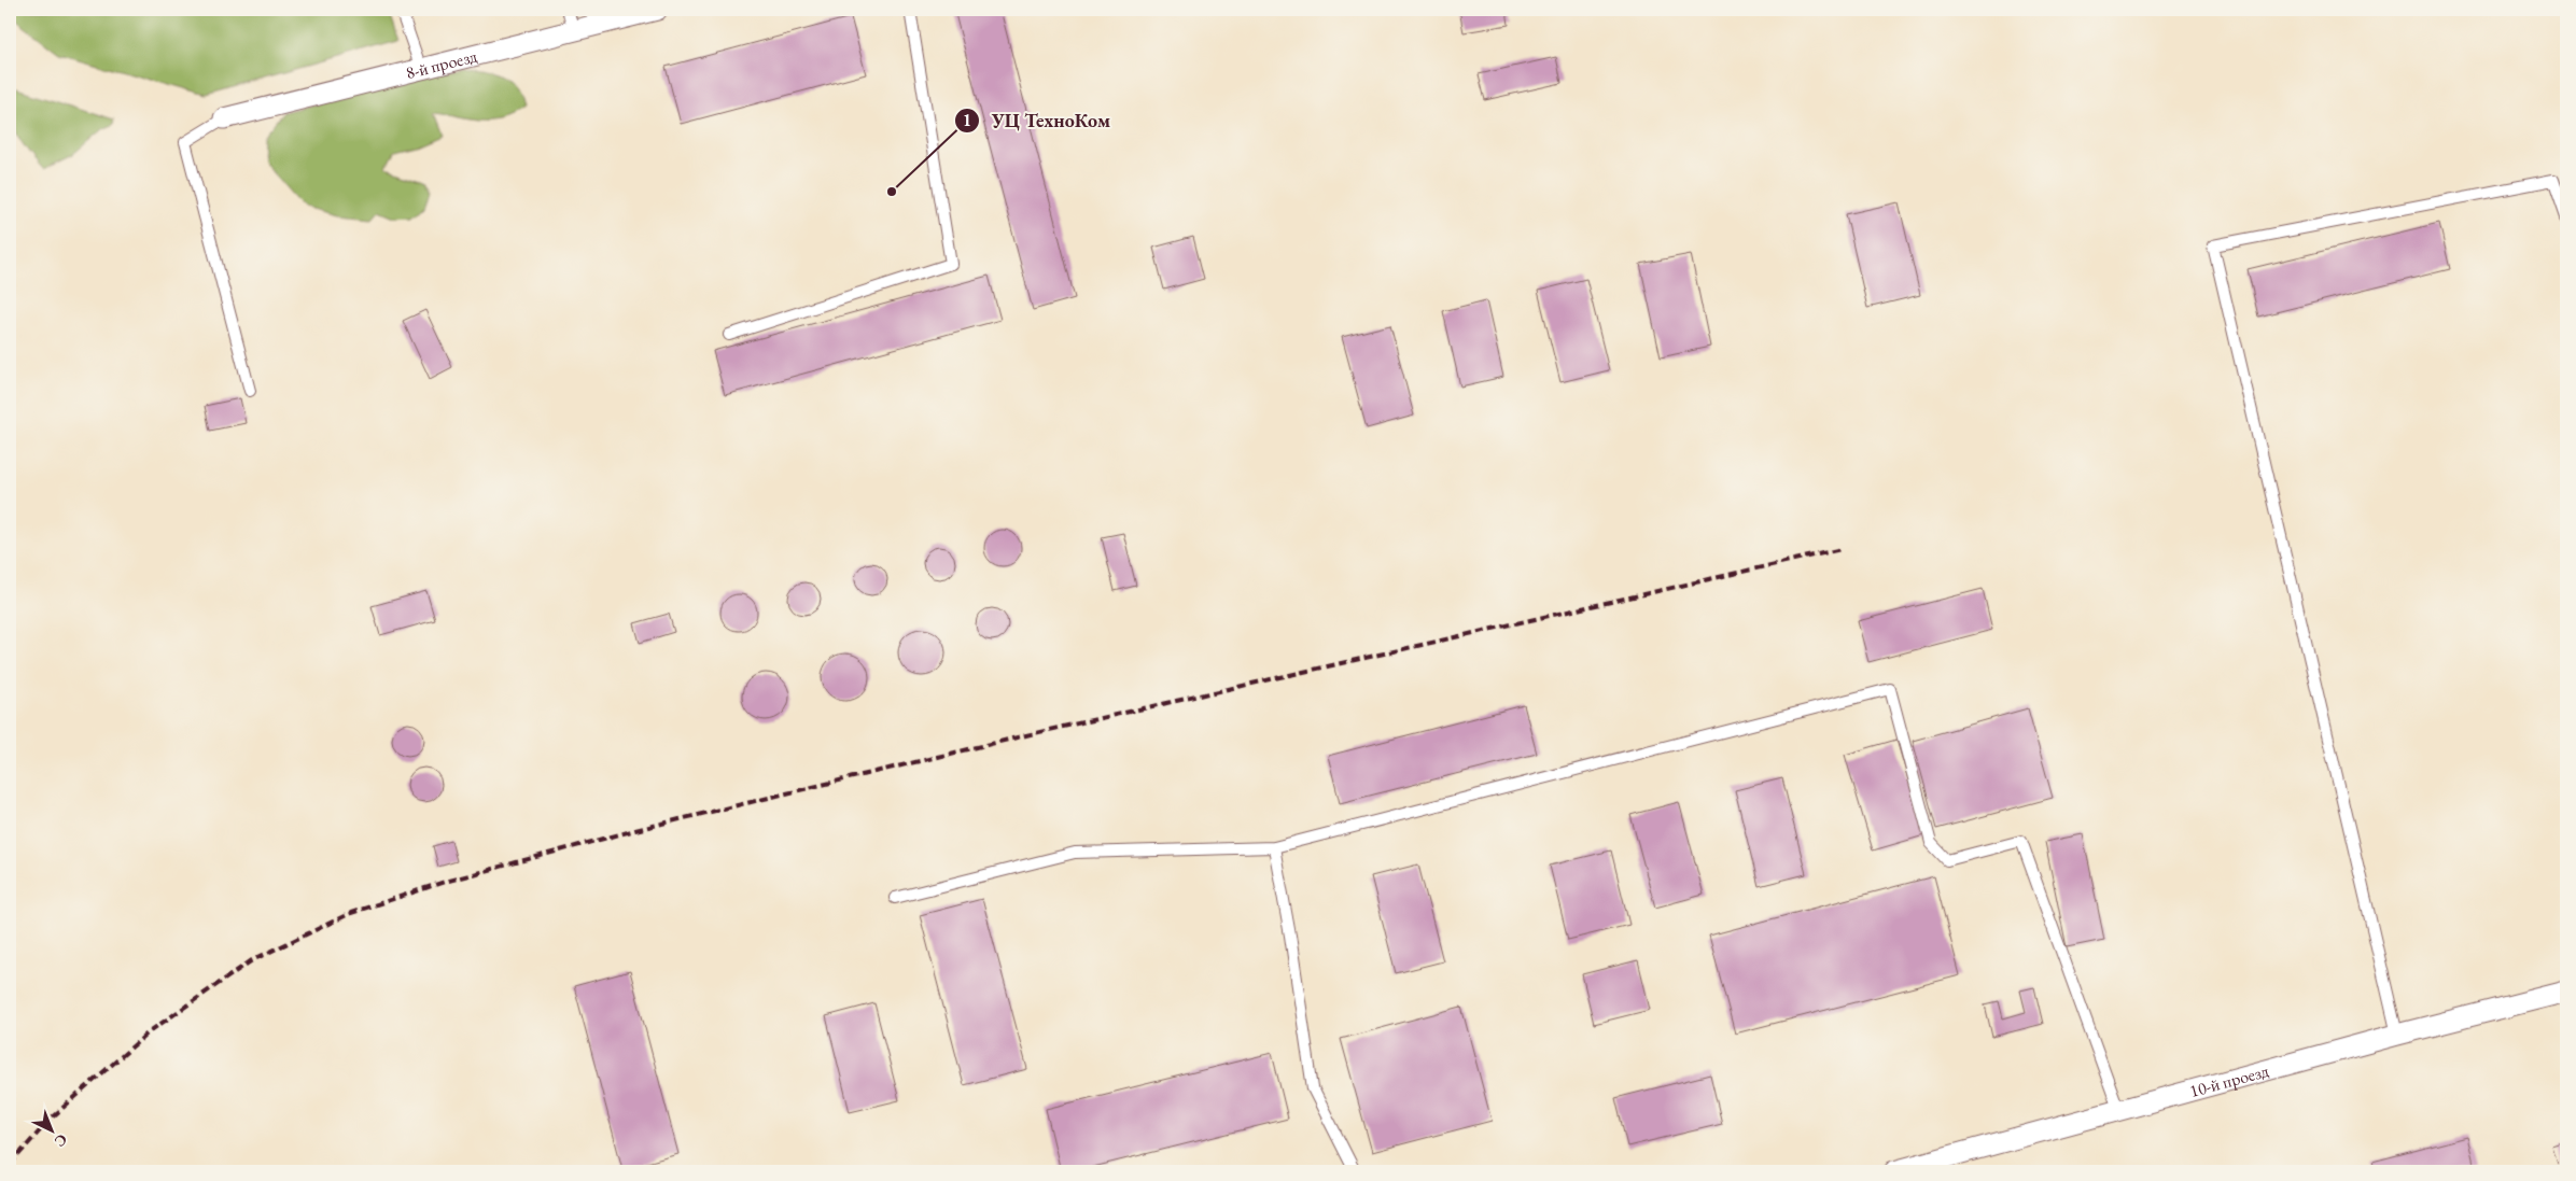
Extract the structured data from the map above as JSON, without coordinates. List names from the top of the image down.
{
  "streets": {
    "street": ["8-й проезд", "10-й проезд"]
  },
  "places": ["УЦ ТехноКом"],
  "north": "bottom right"
}
